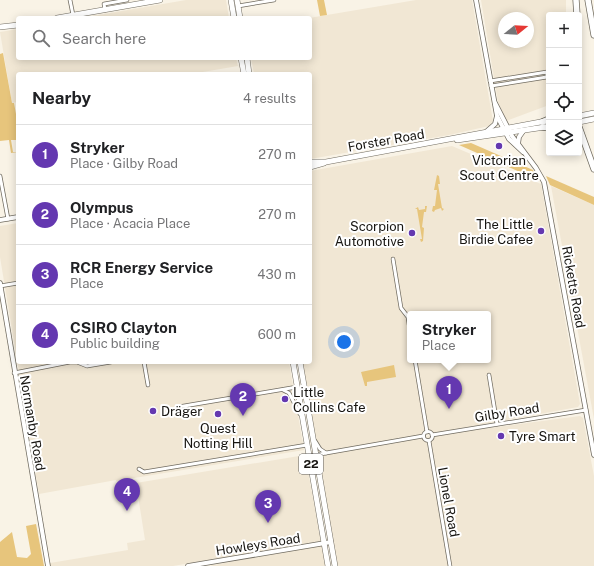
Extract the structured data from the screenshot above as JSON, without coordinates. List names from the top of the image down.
{
  "streets": {
    "main road": ["Forster Road", "22"],
    "street": [
      "Ricketts Road",
      "Gilby Road",
      "Normanby Road",
      "Lionel Road",
      "Howleys Road"
    ]
  },
  "crossings": [
    ["Forster Road", "Ricketts Road"],
    ["Ricketts Road", "Gilby Road"],
    ["Gilby Road", "Lionel Road"],
    ["22", "Howleys Road"]
  ],
  "places": [
    "Victorian Scout Centre",
    "The Little Birdie Cafee",
    "Scorpion Automotive",
    "Little Collins Cafe",
    "Dräger",
    "Quest Notting Hill",
    "Tyre Smart"
  ],
  "north": "right",
  "page": {
    "map_buttons": ["+", "−"],
    "search": "Search here",
    "heading": ["Nearby", "4 results"],
    "list": [
      {
        "mark": "1",
        "name": "Stryker",
        "note": "Place · Gilby Road",
        "value": "270 m"
      },
      {
        "mark": "2",
        "name": "Olympus",
        "note": "Place · Acacia Place",
        "value": "270 m"
      },
      {
        "mark": "3",
        "name": "RCR Energy Service",
        "note": "Place",
        "value": "430 m"
      },
      {
        "mark": "4",
        "name": "CSIRO Clayton",
        "note": "Public building",
        "value": "600 m"
      }
    ],
    "popup": ["Stryker", "Place"],
    "pins": [
      "1",
      "2",
      "4",
      "3"
    ]
  }
}
